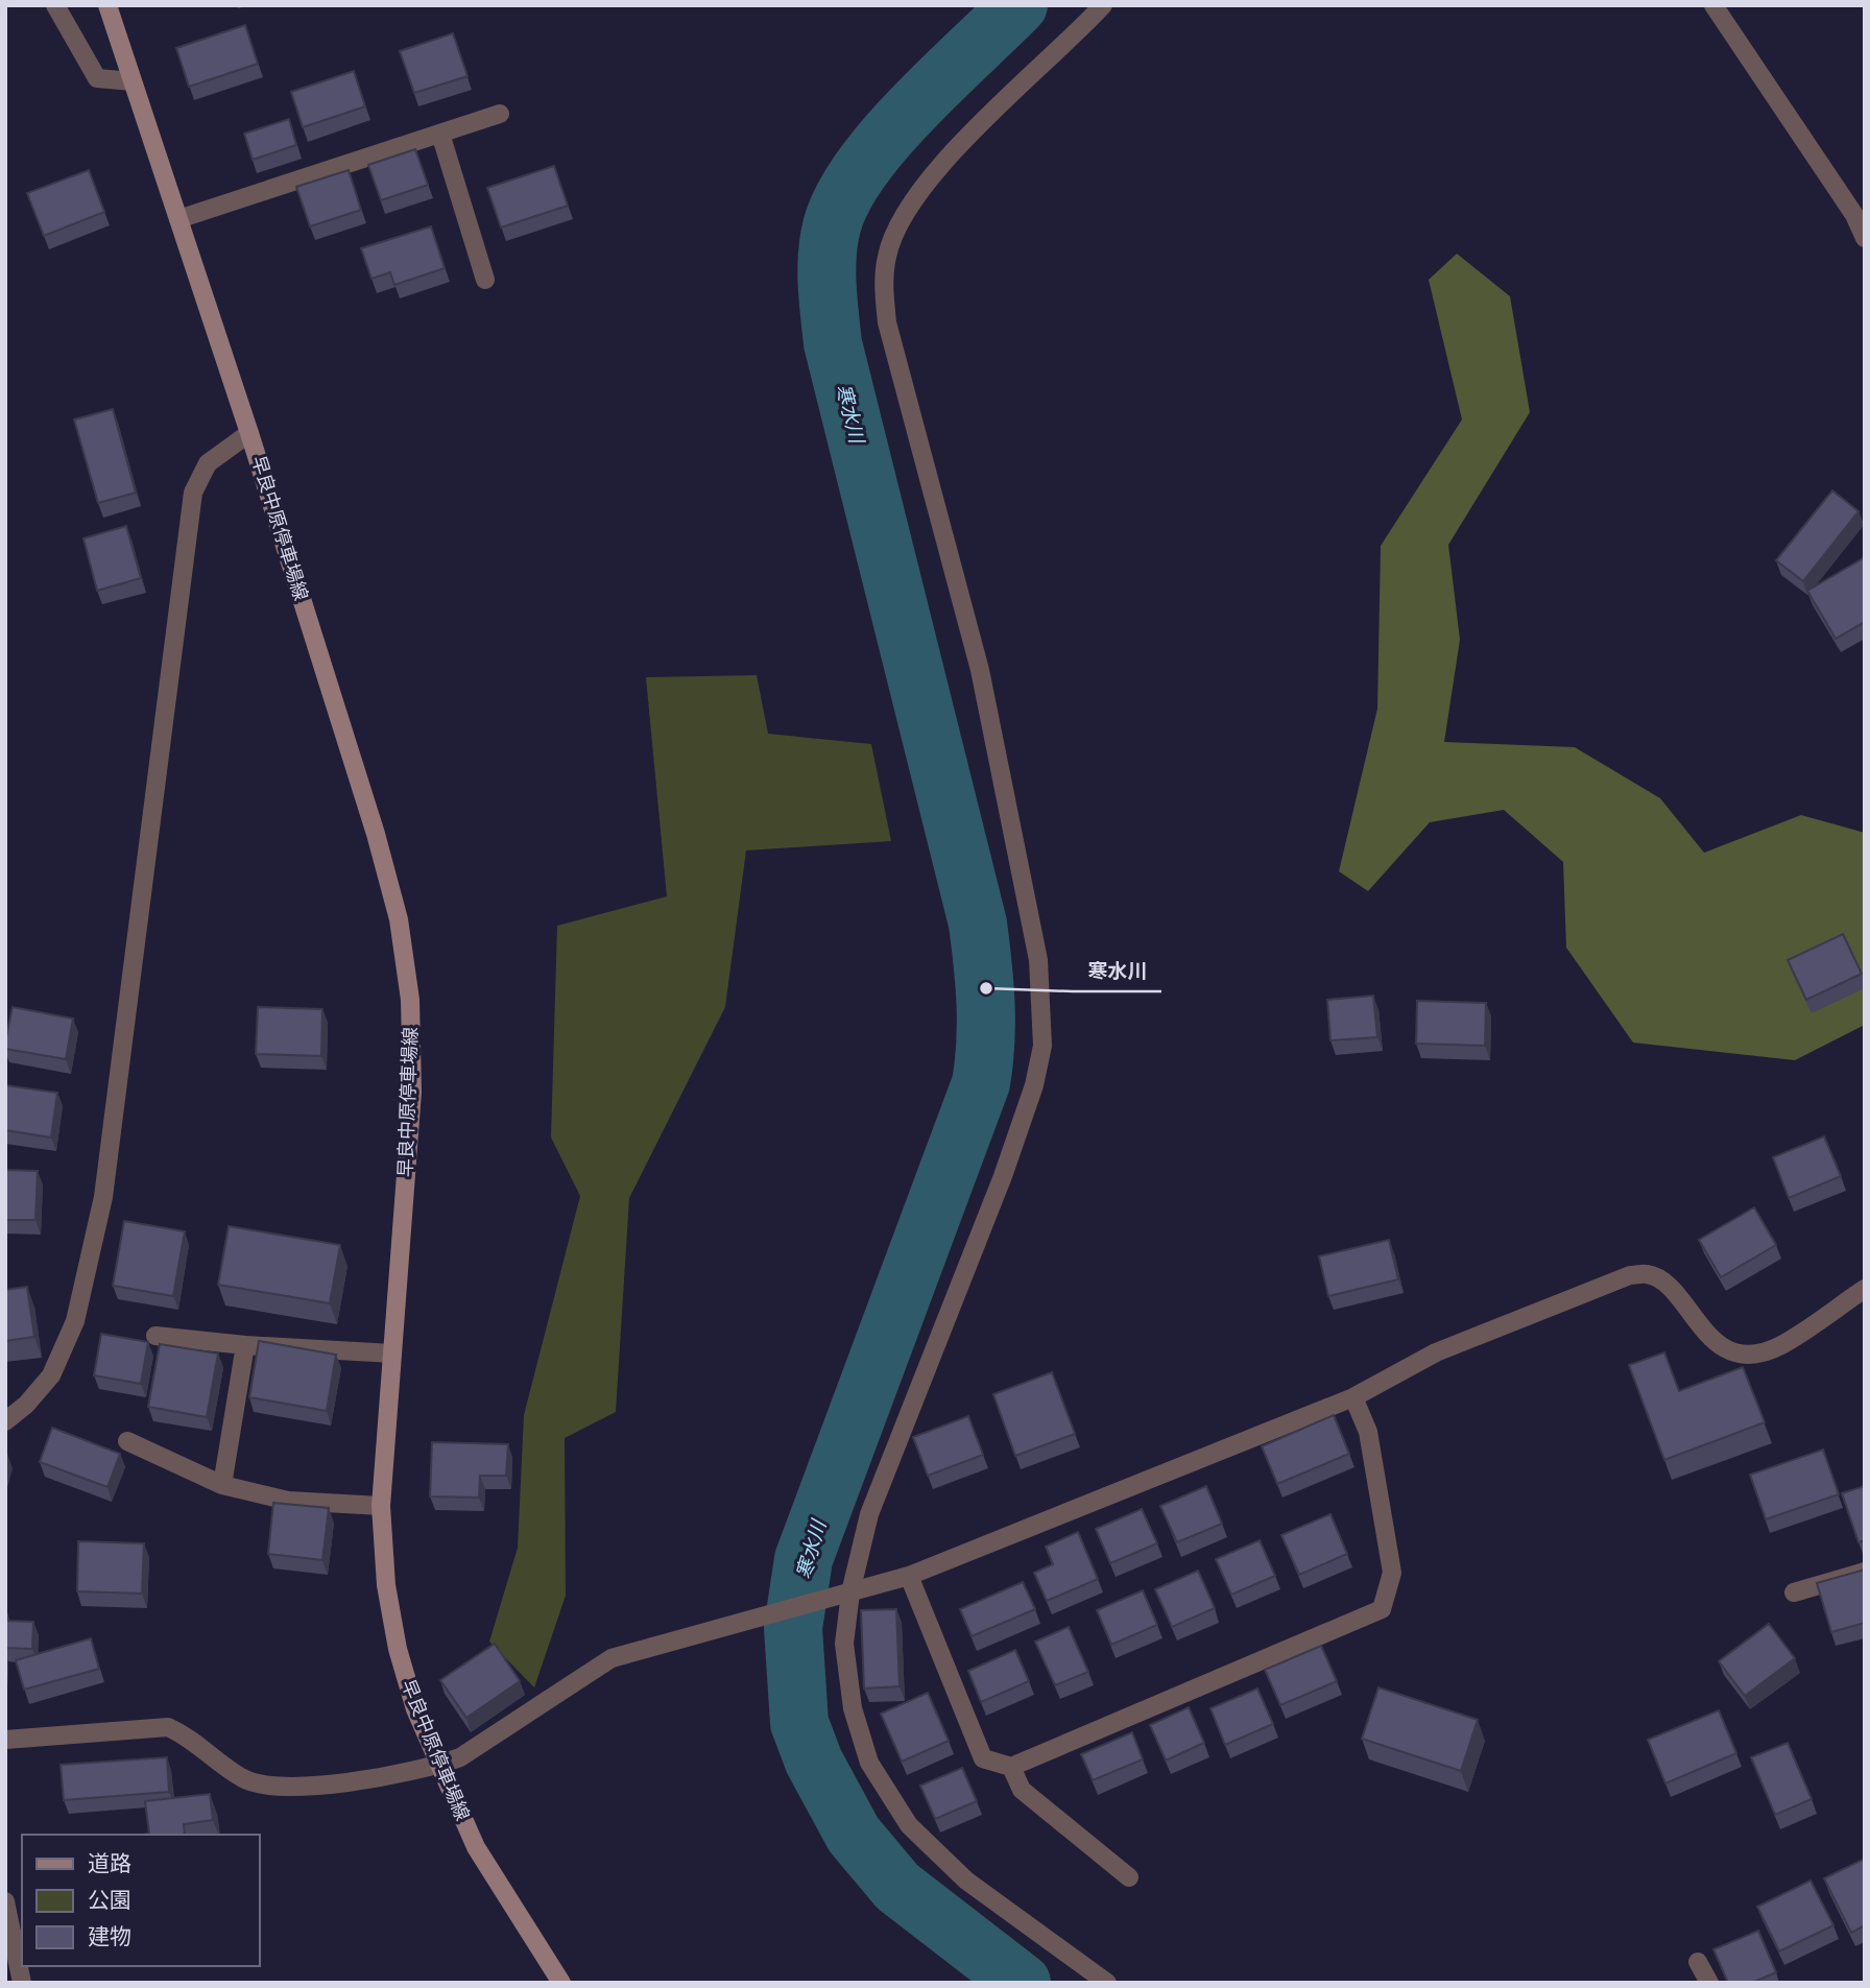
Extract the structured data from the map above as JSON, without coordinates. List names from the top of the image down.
{
  "streets": {
    "main road": ["早良中原停車場線"]
  },
  "water": ["寒水川"],
  "places": ["寒水川"],
  "legend": ["道路", "公園", "建物"]
}
